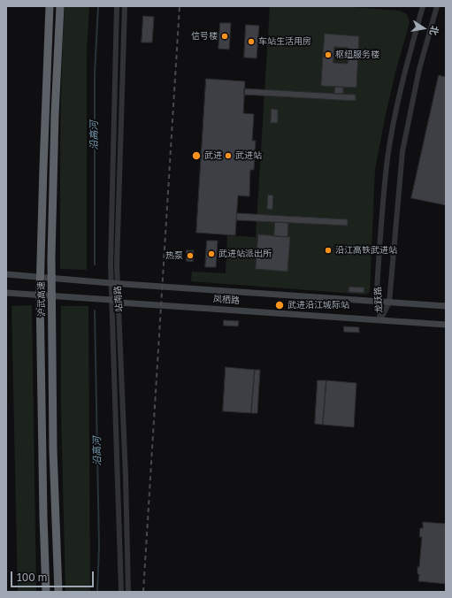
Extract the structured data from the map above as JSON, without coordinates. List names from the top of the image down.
{
  "streets": {
    "highway": ["沪武高速"],
    "main road": ["凤栖路"],
    "street": ["站南路", "龙跃路"]
  },
  "crossings": [
    ["站南路", "凤栖路"],
    ["凤栖路", "龙跃路"]
  ],
  "water": ["沿高河"],
  "places": [
    "信号楼",
    "车站生活用房",
    "枢纽服务楼",
    "武进",
    "武进站",
    "沿江高铁武进站",
    "武进站派出所",
    "热泵",
    "武进沿江城际站"
  ],
  "scale_bar": "100 m",
  "north": "right"
}
